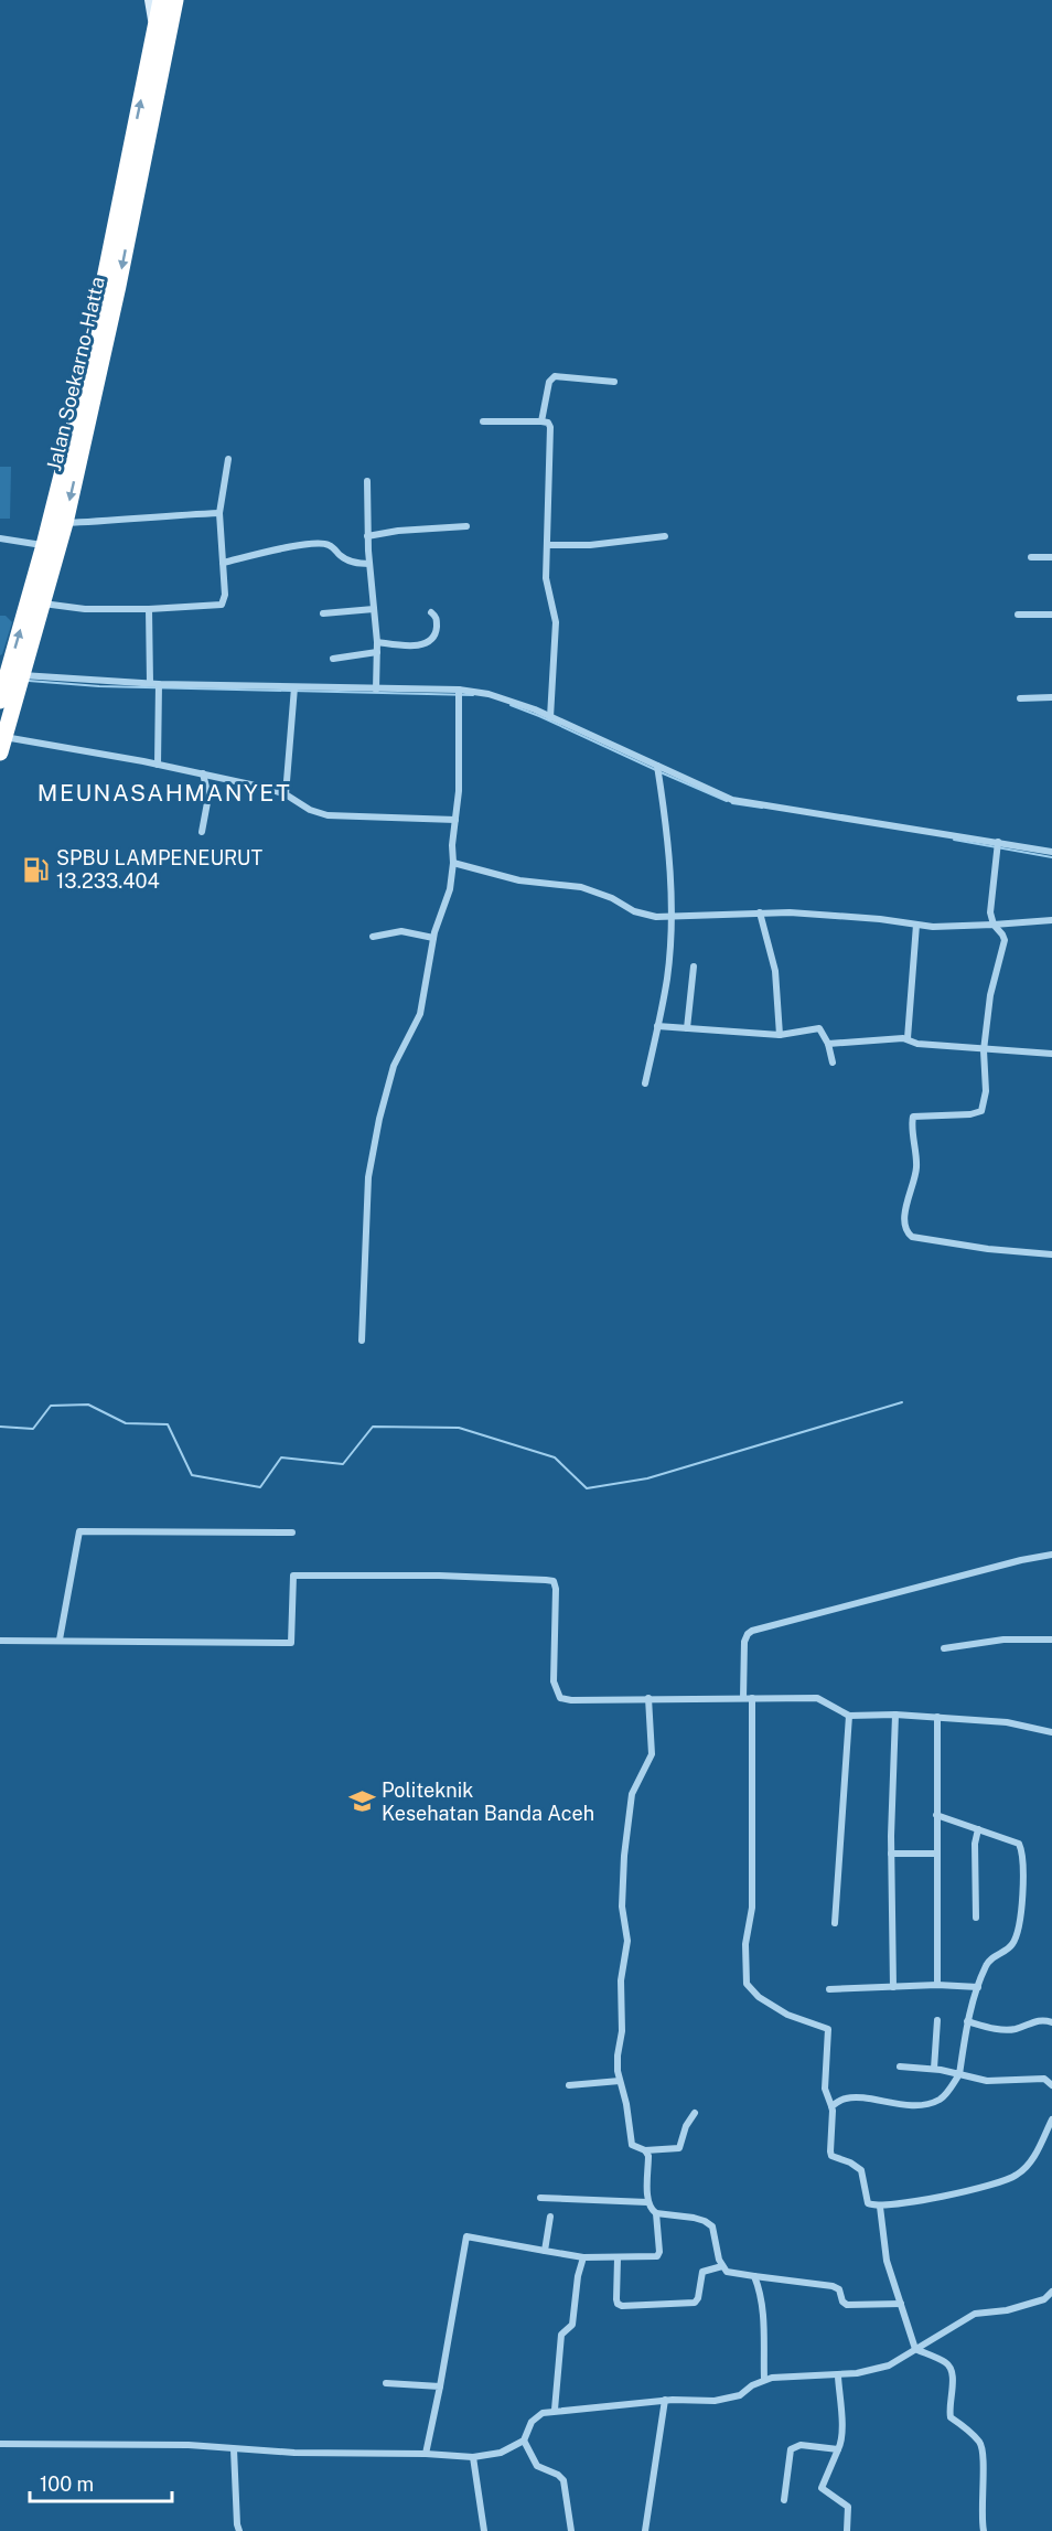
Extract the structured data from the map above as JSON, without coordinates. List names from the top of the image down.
{
  "streets": {
    "highway": ["Jalan Soekarno-Hatta"]
  },
  "districts": ["MEUNASAHMANYET"],
  "places": {
    "fuel station": ["SPBU LAMPENEURUT 13.233.404"],
    "school or university": ["Politeknik Kesehatan Banda Aceh"]
  },
  "scale_bar": "100 m"
}
